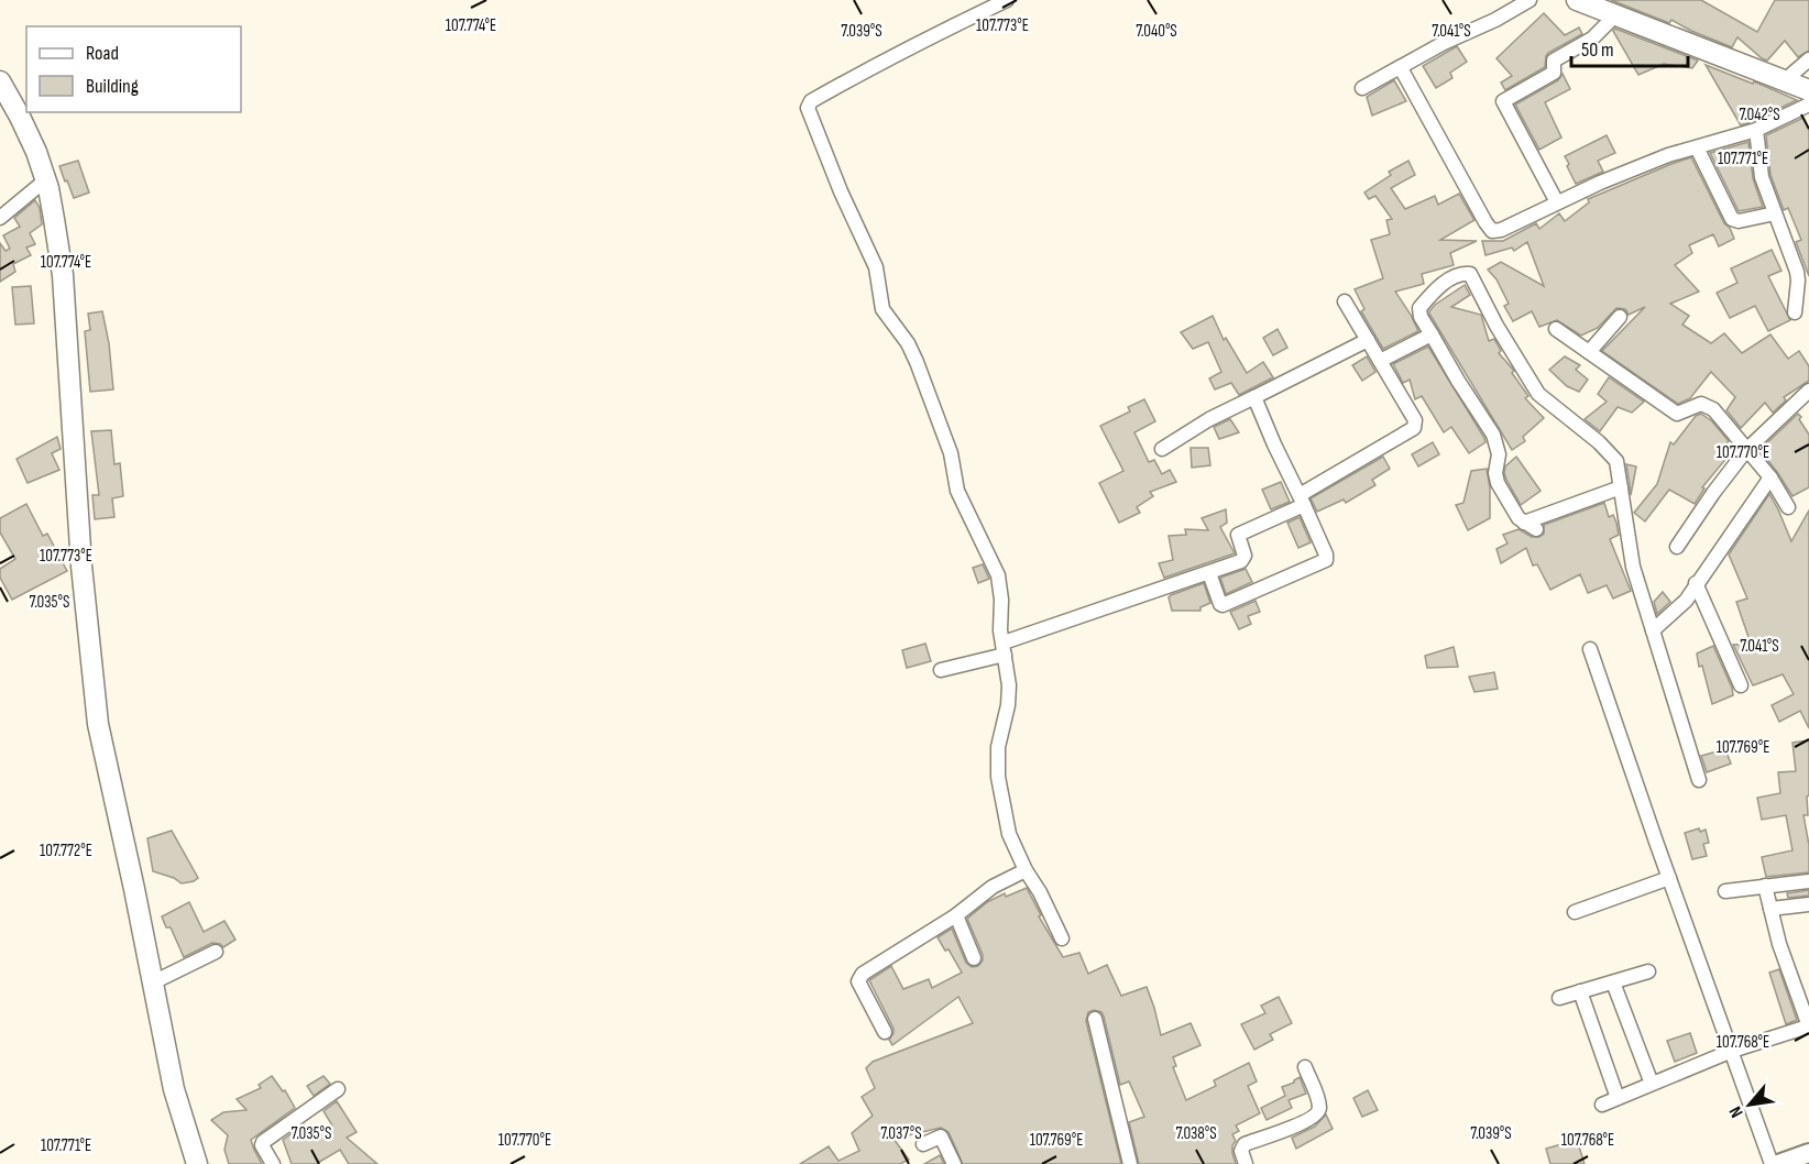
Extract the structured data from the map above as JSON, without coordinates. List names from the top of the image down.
{
  "legend": ["Road", "Building"],
  "scale_bar": "50 m",
  "north": "bottom left",
  "coordinates": [
    "107.774°E",
    "107.773°E",
    "7.039°S",
    "7.040°S",
    "7.041°S",
    "7.042°S",
    "107.771°E",
    "107.770°E",
    "7.035°S",
    "107.769°E",
    "107.772°E",
    "107.768°E",
    "7.037°S",
    "7.038°S"
  ]
}
